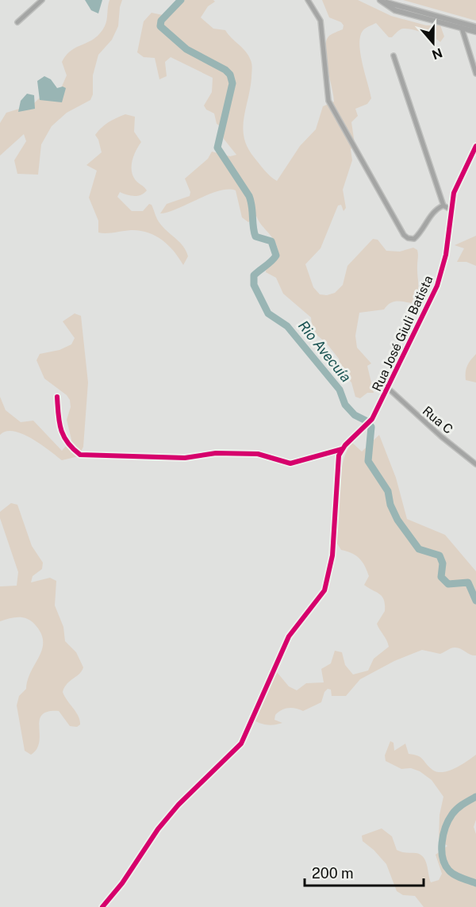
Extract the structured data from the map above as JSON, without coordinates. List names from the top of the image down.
{
  "streets": {
    "street": ["Rua José Giuli Batista", "Rua C"]
  },
  "crossings": [
    ["Rua José Giuli Batista", "Rua C"]
  ],
  "water": ["Rio Avecuía"],
  "scale_bar": "200 m",
  "north": "bottom"
}
